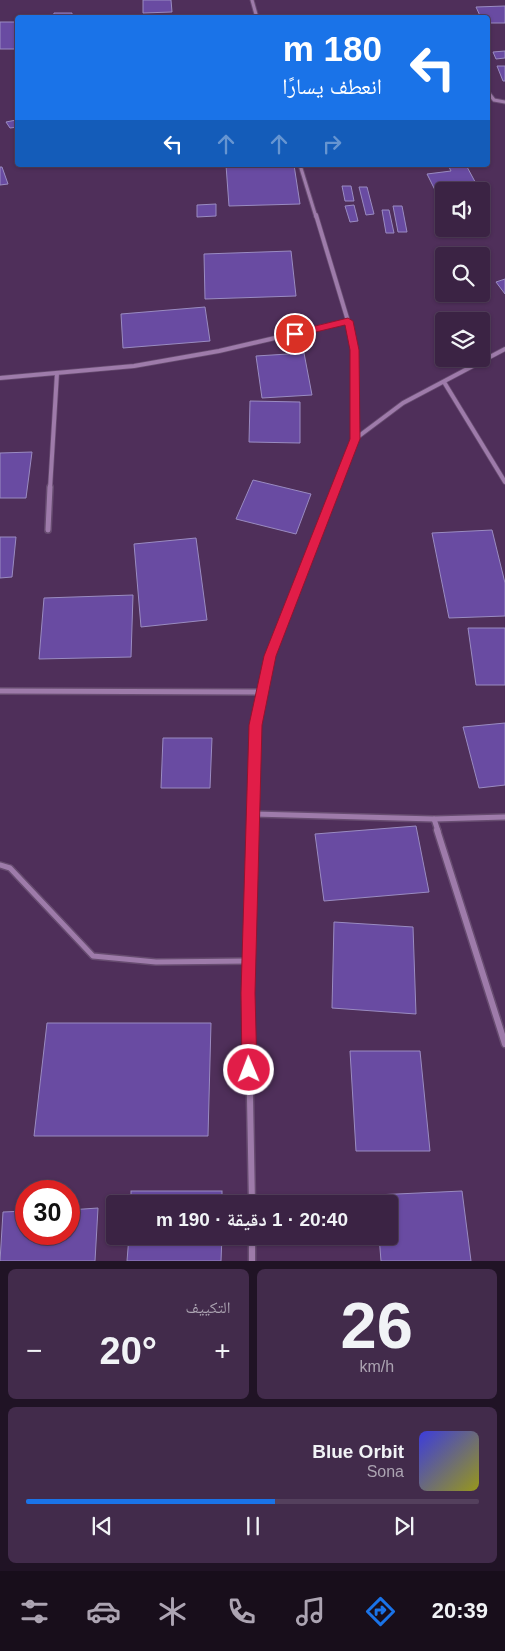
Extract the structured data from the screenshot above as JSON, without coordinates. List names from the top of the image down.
{
  "page": {
    "turn": ["180 m", "انعطف يسارًا"],
    "limit": "30",
    "trip": "20:40 · 1 دقيقة · 190 m",
    "tile": [
      ["26", "km/h"],
      "التكييف"
    ],
    "heat": ["−", "20°", "+"],
    "song": ["Blue Orbit", "Sona"],
    "tabs": "20:39"
  }
}
